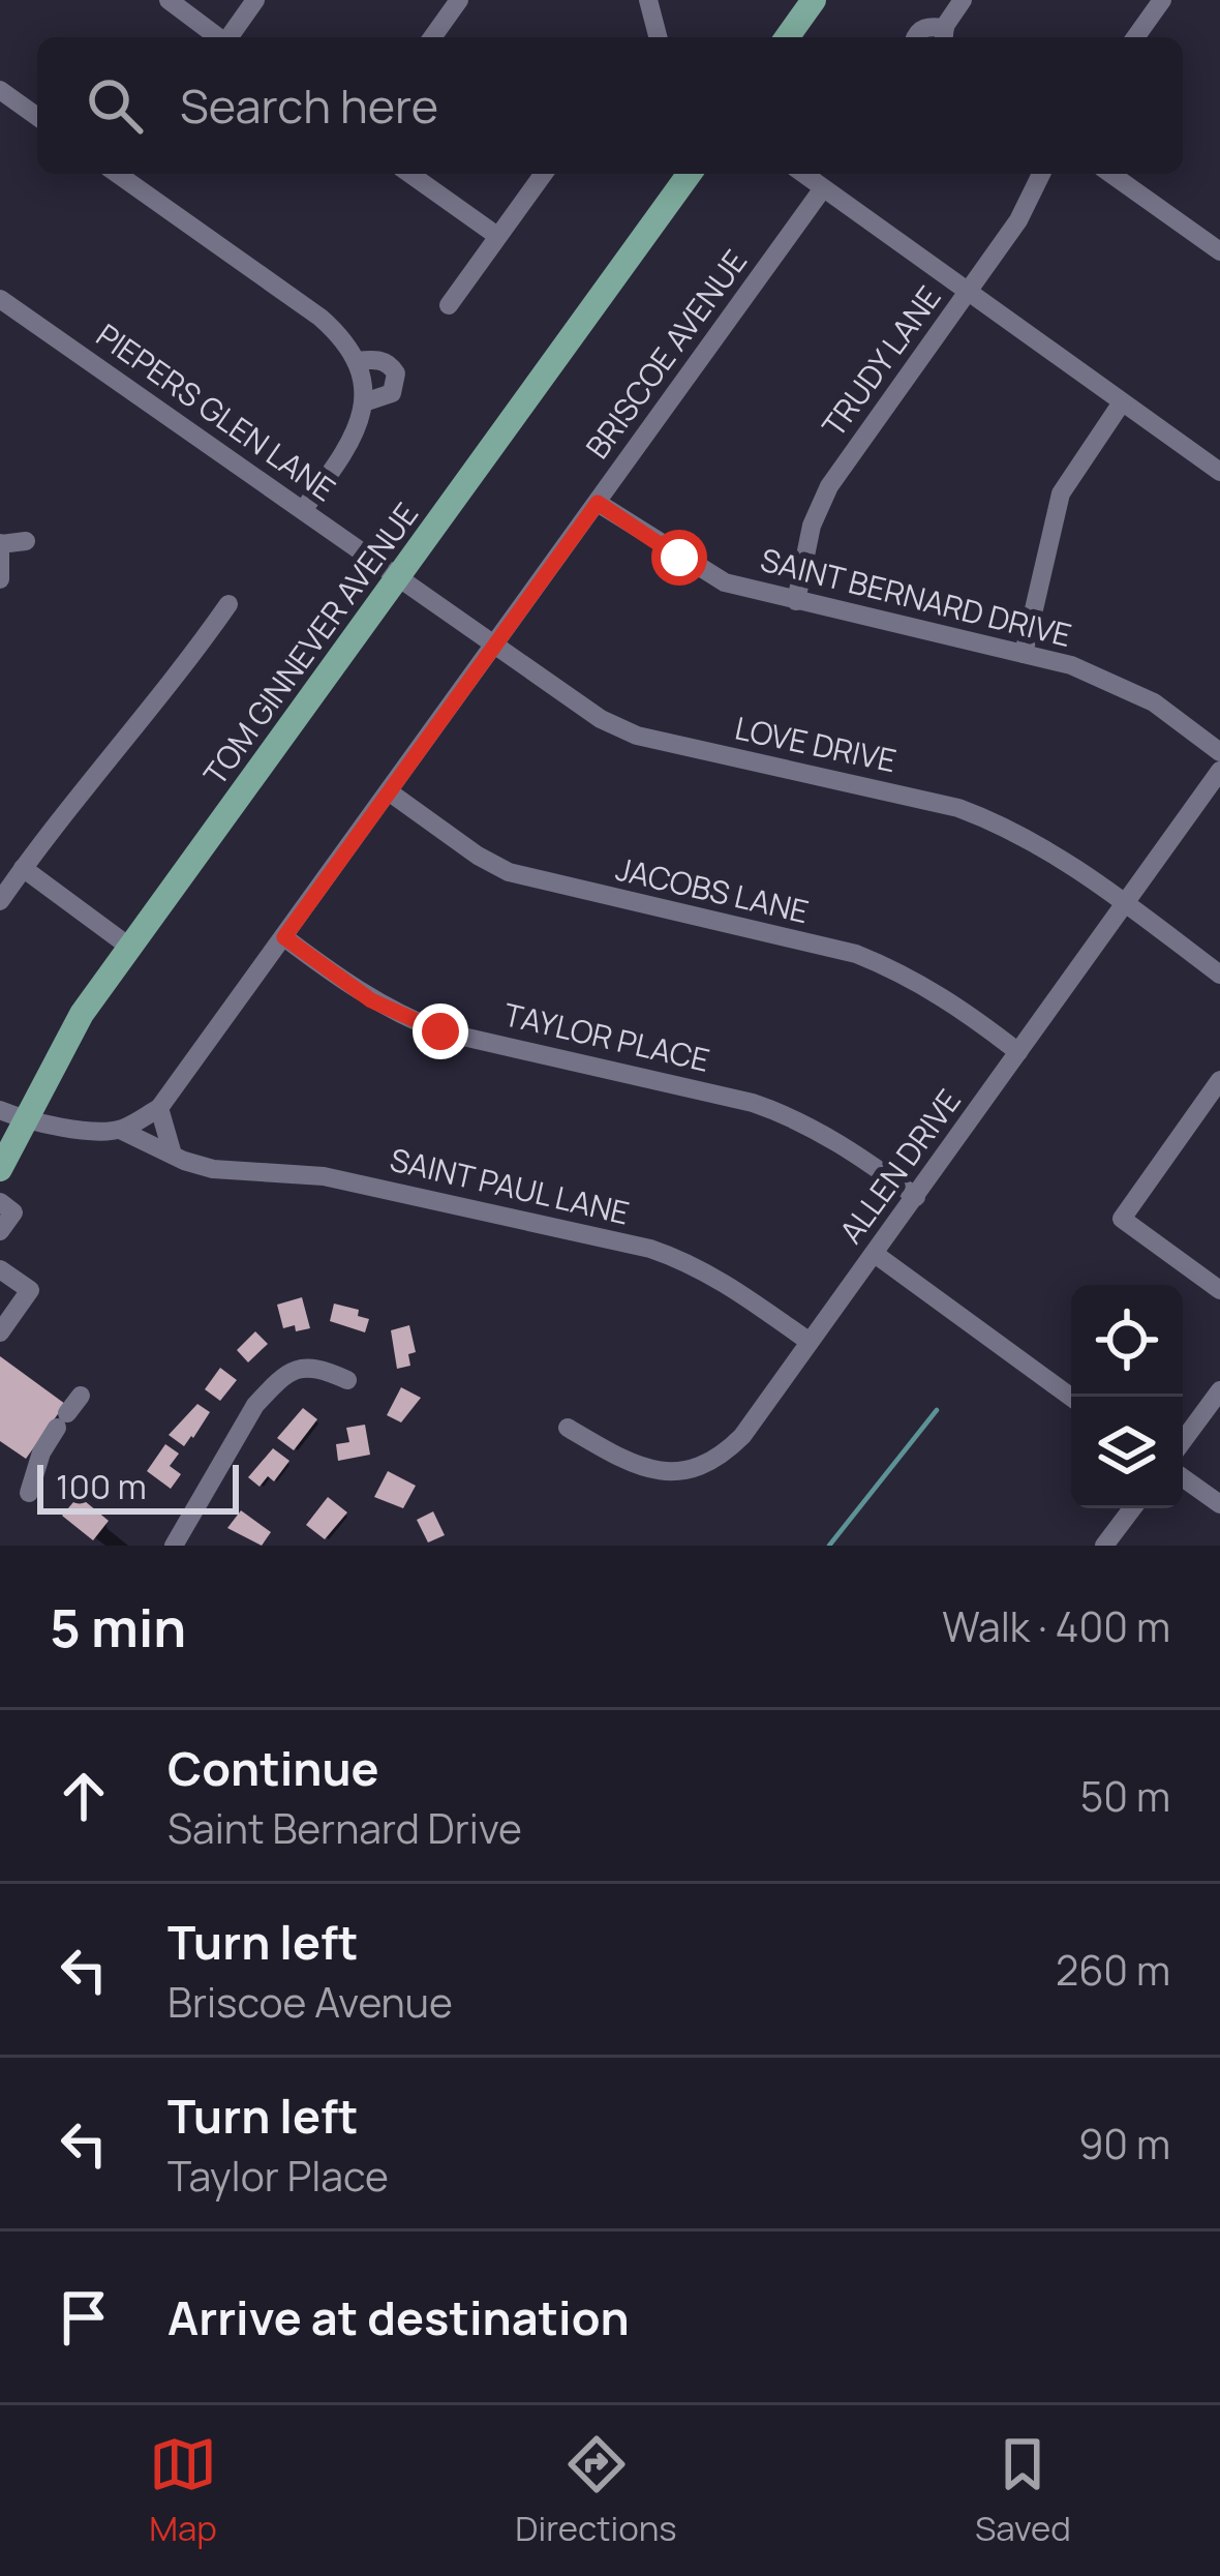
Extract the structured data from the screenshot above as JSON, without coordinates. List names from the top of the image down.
{
  "streets": {
    "main road": ["TOM GINNEVER AVENUE"],
    "street": [
      "BRISCOE AVENUE",
      "TRUDY LANE",
      "PIEPERS GLEN LANE",
      "SAINT BERNARD DRIVE",
      "LOVE DRIVE",
      "JACOBS LANE",
      "TAYLOR PLACE",
      "ALLEN DRIVE",
      "SAINT PAUL LANE"
    ]
  },
  "crossings": [
    ["BRISCOE AVENUE", "SAINT BERNARD DRIVE"],
    ["BRISCOE AVENUE", "LOVE DRIVE"],
    ["BRISCOE AVENUE", "JACOBS LANE"],
    ["BRISCOE AVENUE", "TAYLOR PLACE"],
    ["BRISCOE AVENUE", "SAINT PAUL LANE"],
    ["TRUDY LANE", "SAINT BERNARD DRIVE"],
    ["PIEPERS GLEN LANE", "TOM GINNEVER AVENUE"],
    ["PIEPERS GLEN LANE", "LOVE DRIVE"],
    ["TOM GINNEVER AVENUE", "LOVE DRIVE"],
    ["LOVE DRIVE", "ALLEN DRIVE"],
    ["JACOBS LANE", "ALLEN DRIVE"],
    ["TAYLOR PLACE", "ALLEN DRIVE"],
    ["ALLEN DRIVE", "SAINT PAUL LANE"]
  ],
  "scale_bar": "100 m",
  "page": {
    "search": "Search here",
    "scale": "100 m",
    "heading": ["5 min", "Walk · 400 m"],
    "list": [
      ["Continue", "Saint Bernard Drive", "50 m"],
      ["Turn left", "Briscoe Avenue", "260 m"],
      ["Turn left", "Taylor Place", "90 m"],
      "Arrive at destination"
    ],
    "nav": ["Map", "Directions", "Saved"]
  }
}
